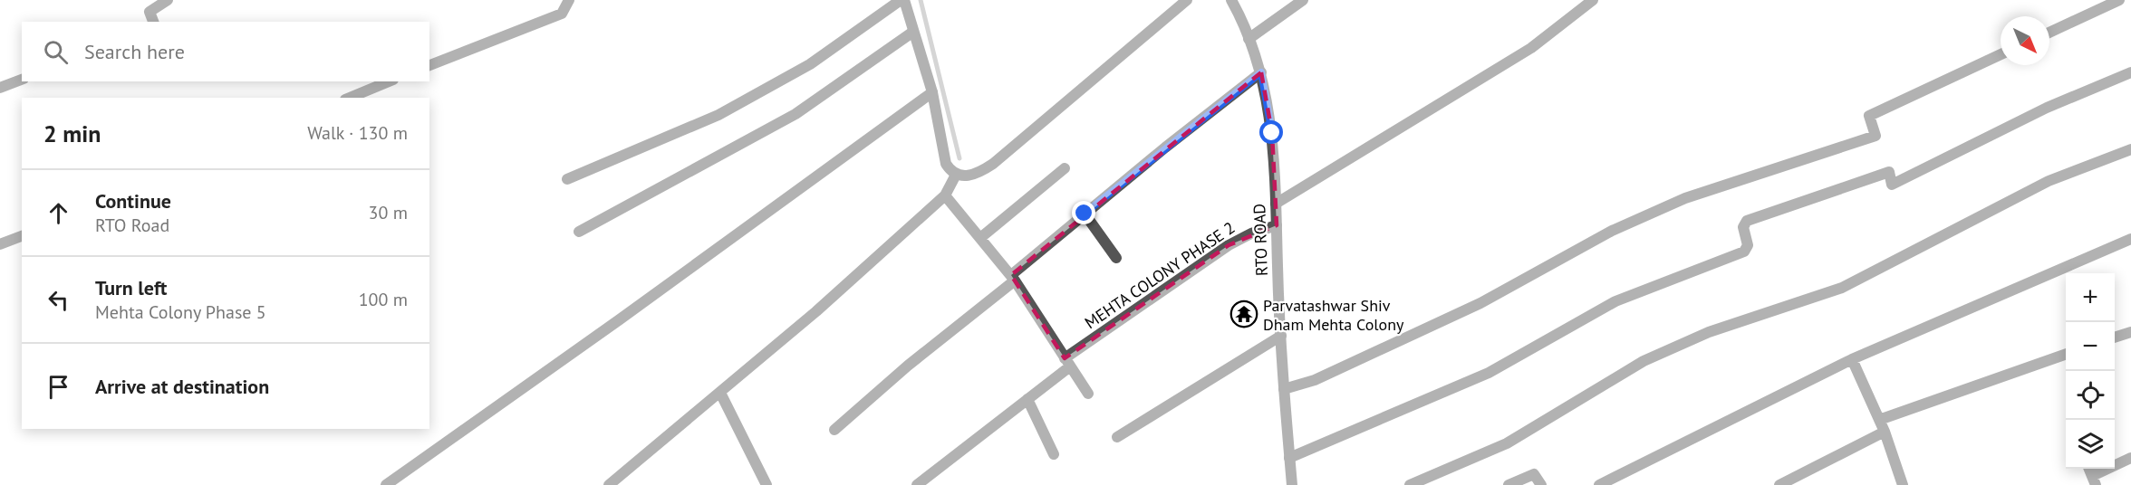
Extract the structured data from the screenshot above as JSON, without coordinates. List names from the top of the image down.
{
  "streets": {
    "street": ["RTO ROAD", "MEHTA COLONY PHASE 2"]
  },
  "crossings": [
    ["RTO ROAD", "MEHTA COLONY PHASE 2"]
  ],
  "places": {
    "temple": ["Parvatashwar Shiv Dham Mehta Colony"]
  },
  "north": "bottom right",
  "page": {
    "search": "Search here",
    "heading": ["2 min", "Walk · 130 m"],
    "list": [
      ["Continue", "RTO Road", "30 m"],
      ["Turn left", "Mehta Colony Phase 5", "100 m"],
      "Arrive at destination"
    ],
    "map_buttons": ["+", "−"]
  }
}
